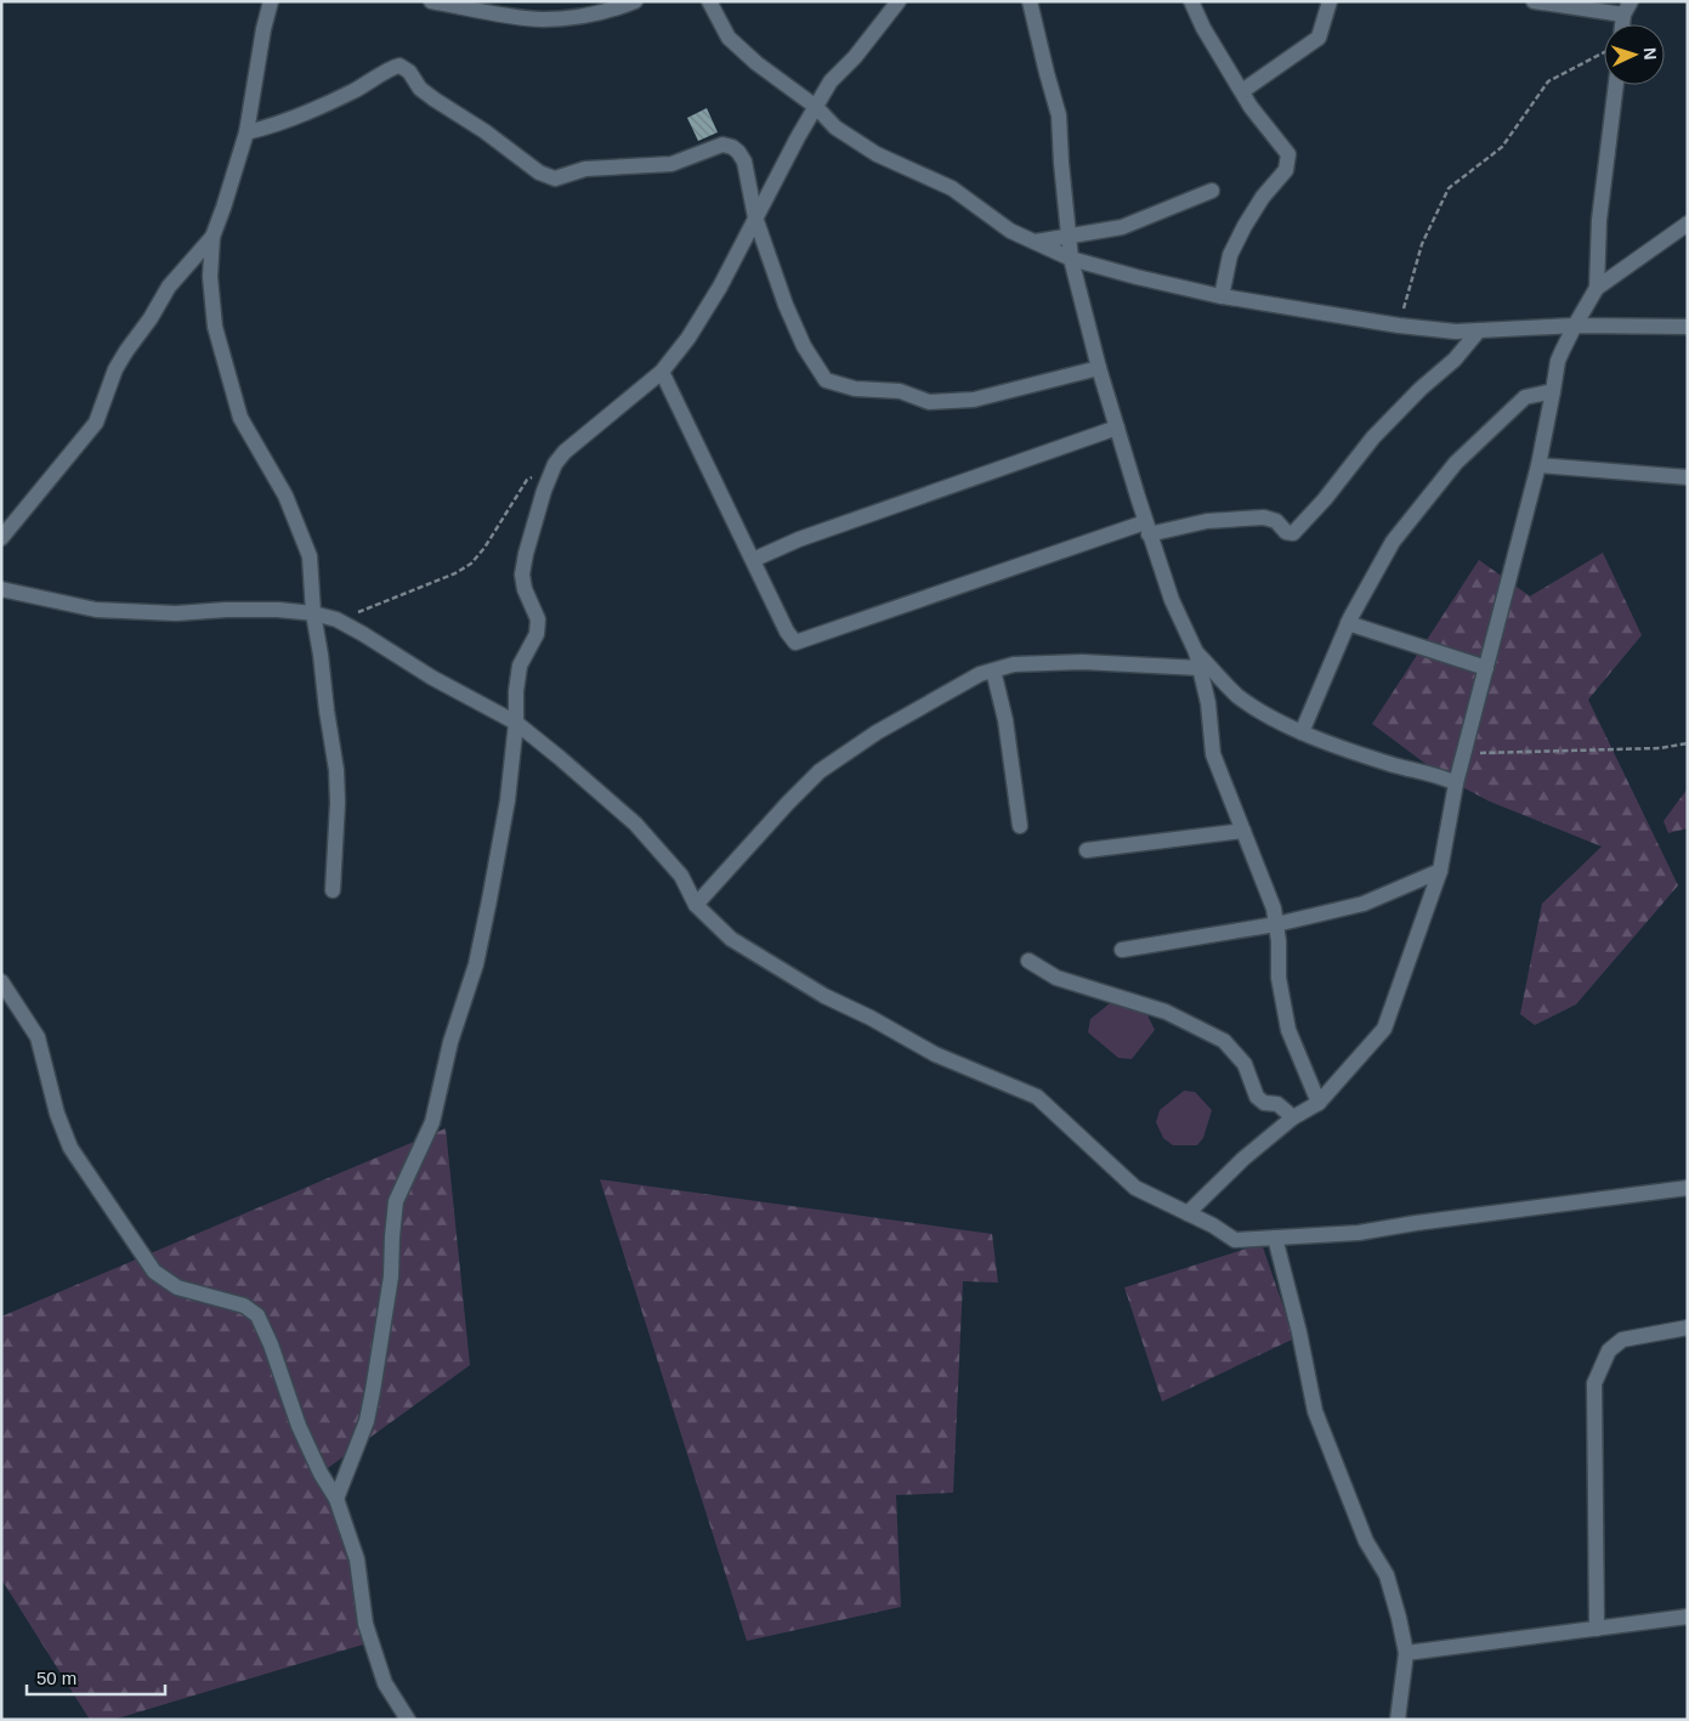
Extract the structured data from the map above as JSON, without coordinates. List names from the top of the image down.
{
  "scale_bar": "50 m",
  "north": "right"
}
